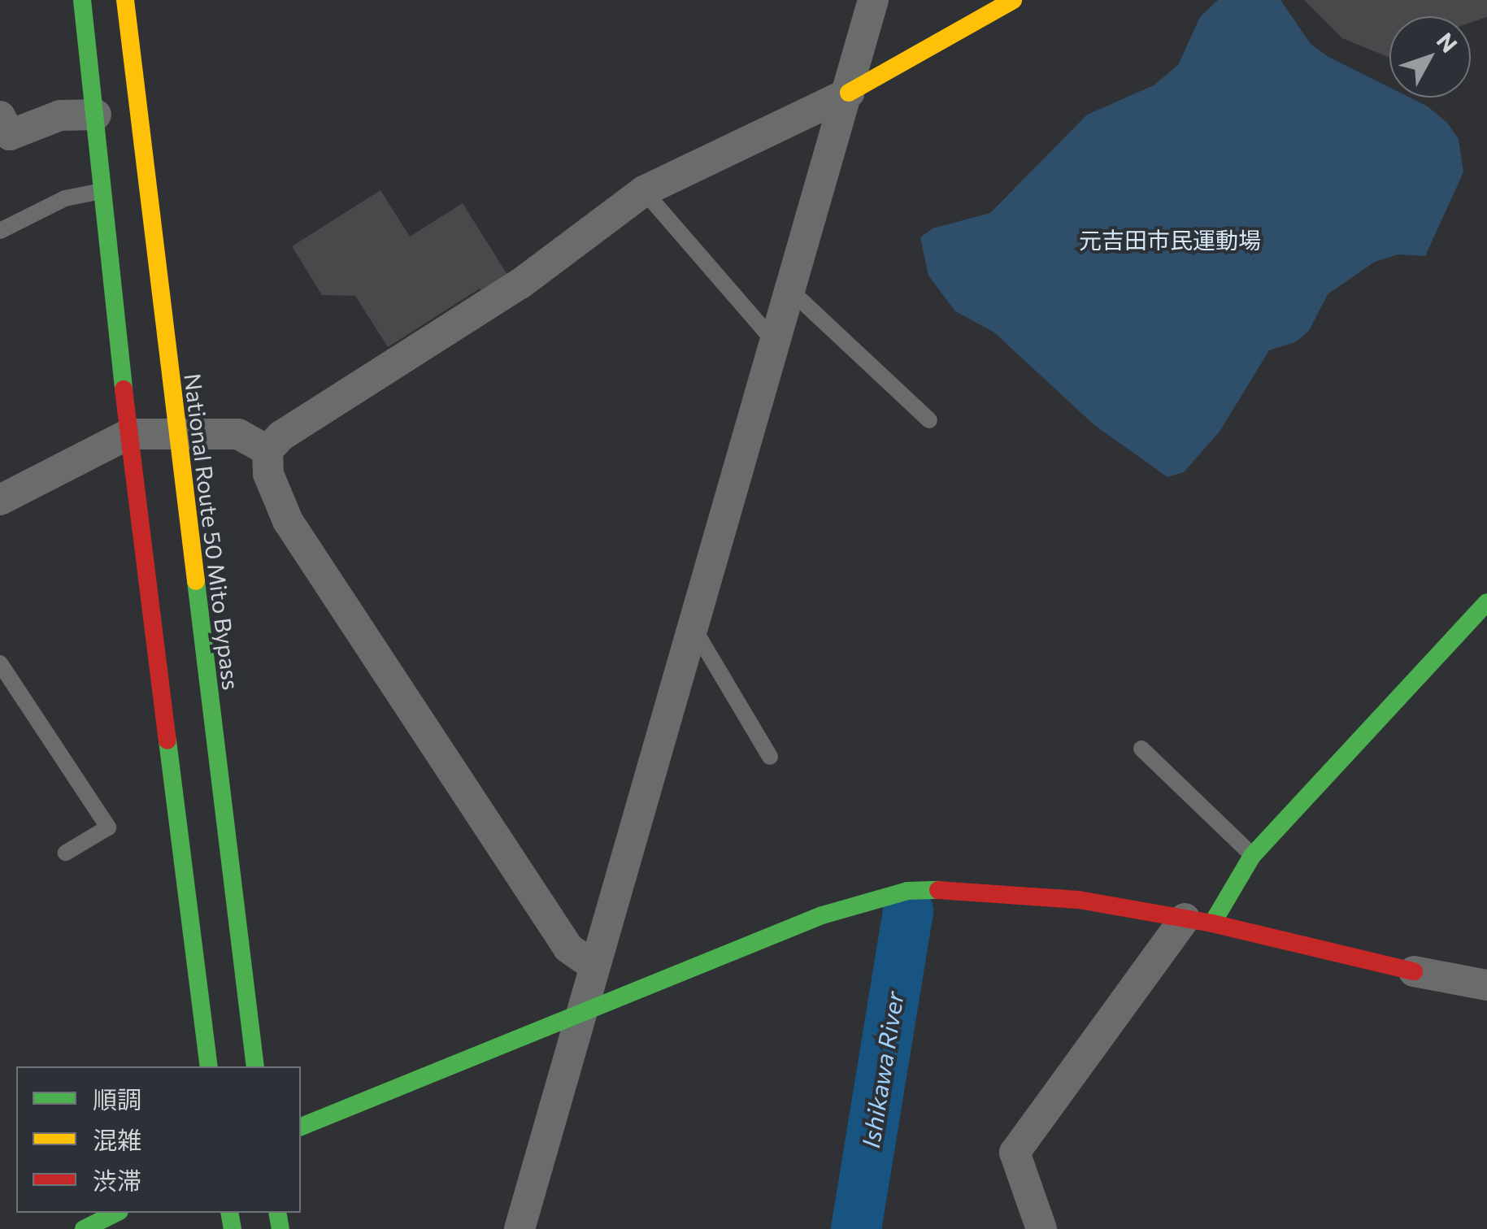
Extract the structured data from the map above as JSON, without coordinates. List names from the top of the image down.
{
  "streets": {
    "main road": ["National Route 50 Mito Bypass"]
  },
  "water": ["Ishikawa River"],
  "parks": ["元吉田市民運動場"],
  "legend": ["順調", "混雑", "渋滞"],
  "north": "top right"
}
